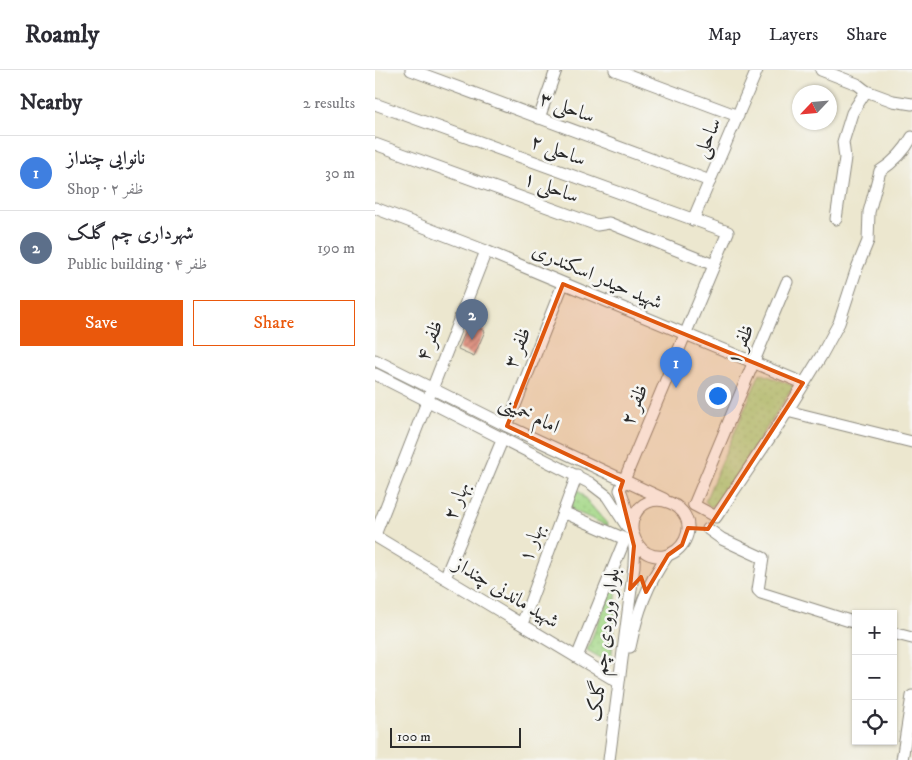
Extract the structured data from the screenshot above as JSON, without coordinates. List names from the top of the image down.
{
  "streets": {
    "street": [
      "ساحلی ۳",
      "ساحلی",
      "ساحلی ۲",
      "ساحلی ۱",
      "شهید حیدر اسکندری",
      "ظفر ۴",
      "ظفر ۱",
      "ظفر ۳",
      "ظفر ۲",
      "امام خمینی",
      "بهار ۲",
      "بهار ۱",
      "شهید ماندنی چنداز",
      "بلوار ورودی چم گلک"
    ]
  },
  "crossings": [
    ["ساحلی ۳", "ساحلی"],
    ["ساحلی", "ساحلی ۲"],
    ["ساحلی ۲", "ظفر ۲"],
    ["ساحلی ۱", "ظفر ۲"],
    ["شهید حیدر اسکندری", "ظفر ۴"],
    ["شهید حیدر اسکندری", "ظفر ۱"],
    ["شهید حیدر اسکندری", "ظفر ۳"],
    ["شهید حیدر اسکندری", "ظفر ۲"],
    ["ظفر ۴", "امام خمینی"],
    ["ظفر ۴", "شهید ماندنی چنداز"],
    ["ظفر ۳", "امام خمینی"],
    ["ظفر ۲", "امام خمینی"],
    ["امام خمینی", "بهار ۲"],
    ["امام خمینی", "بهار ۱"],
    ["امام خمینی", "بلوار ورودی چم گلک"],
    ["بهار ۲", "شهید ماندنی چنداز"],
    ["بهار ۱", "شهید ماندنی چنداز"],
    ["شهید ماندنی چنداز", "بلوار ورودی چم گلک"]
  ],
  "scale_bar": "100 m",
  "north": "bottom left",
  "page": {
    "header": "Roamly",
    "nav": ["Map", "Layers", "Share"],
    "heading": ["Nearby", "2 results"],
    "list": [
      {
        "mark": "1",
        "name": "نانوایی چنداز",
        "note": "Shop · ظفر ۲",
        "value": "30 m"
      },
      {
        "mark": "2",
        "name": "شهرداری چم گلک",
        "note": "Public building · ظفر ۴",
        "value": "190 m"
      }
    ],
    "buttons": ["Save", "Share"],
    "pins": ["2", "1"],
    "map_buttons": ["+", "−"],
    "scale": "100 m"
  }
}
